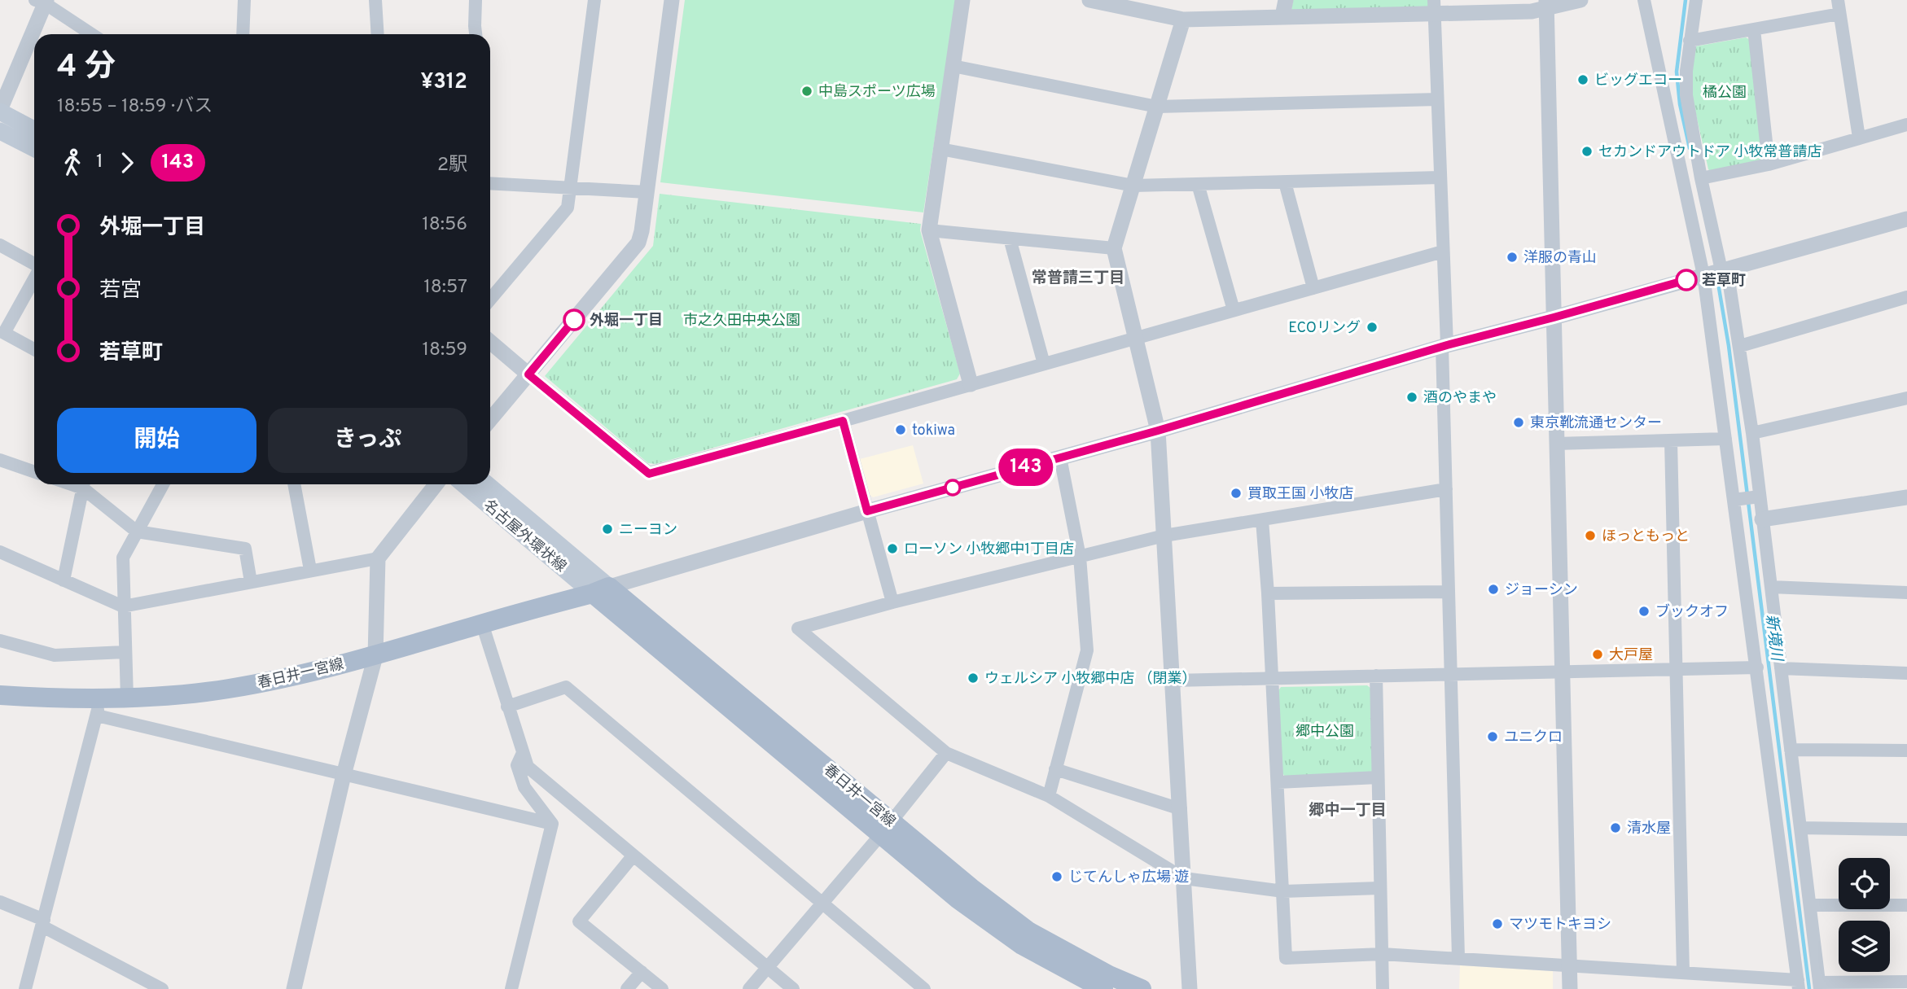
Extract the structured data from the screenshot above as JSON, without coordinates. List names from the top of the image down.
{
  "streets": {
    "main road": ["名古屋外環状線", "春日井一宮線"]
  },
  "crossings": [
    ["名古屋外環状線", "春日井一宮線"]
  ],
  "districts": ["常普請三丁目", "郷中一丁目"],
  "water": ["新境川"],
  "parks": ["橘公園", "市之久田中央公園", "郷中公園"],
  "places": [
    "ビッグエコー",
    "中島スポーツ広場",
    "セカンドアウトドア 小牧常普請店",
    "洋服の青山",
    "若草町",
    "外堀一丁目",
    "ECOリング",
    "酒のやまや",
    "東京靴流通センター",
    "tokiwa",
    "買取王国 小牧店",
    "ニーヨン",
    "ほっともっと",
    "ローソン 小牧郷中1丁目店",
    "ジョーシン",
    "ブックオフ",
    "大戸屋",
    "ウェルシア 小牧郷中店 （閉業）",
    "ユニクロ",
    "清水屋",
    "じてんしゃ広場 遊",
    "マツモトキヨシ"
  ],
  "lines": ["bus line 143"],
  "page": {
    "on_map": "143",
    "heading": ["4 分", "18:55 – 18:59 · バス", "¥312"],
    "legs": ["1", "143", "2駅"],
    "list": [
      {
        "name": "外堀一丁目",
        "value": "18:56"
      },
      {
        "name": "若宮",
        "value": "18:57"
      },
      {
        "name": "若草町",
        "value": "18:59"
      }
    ],
    "buttons": ["開始", "きっぷ"]
  }
}
